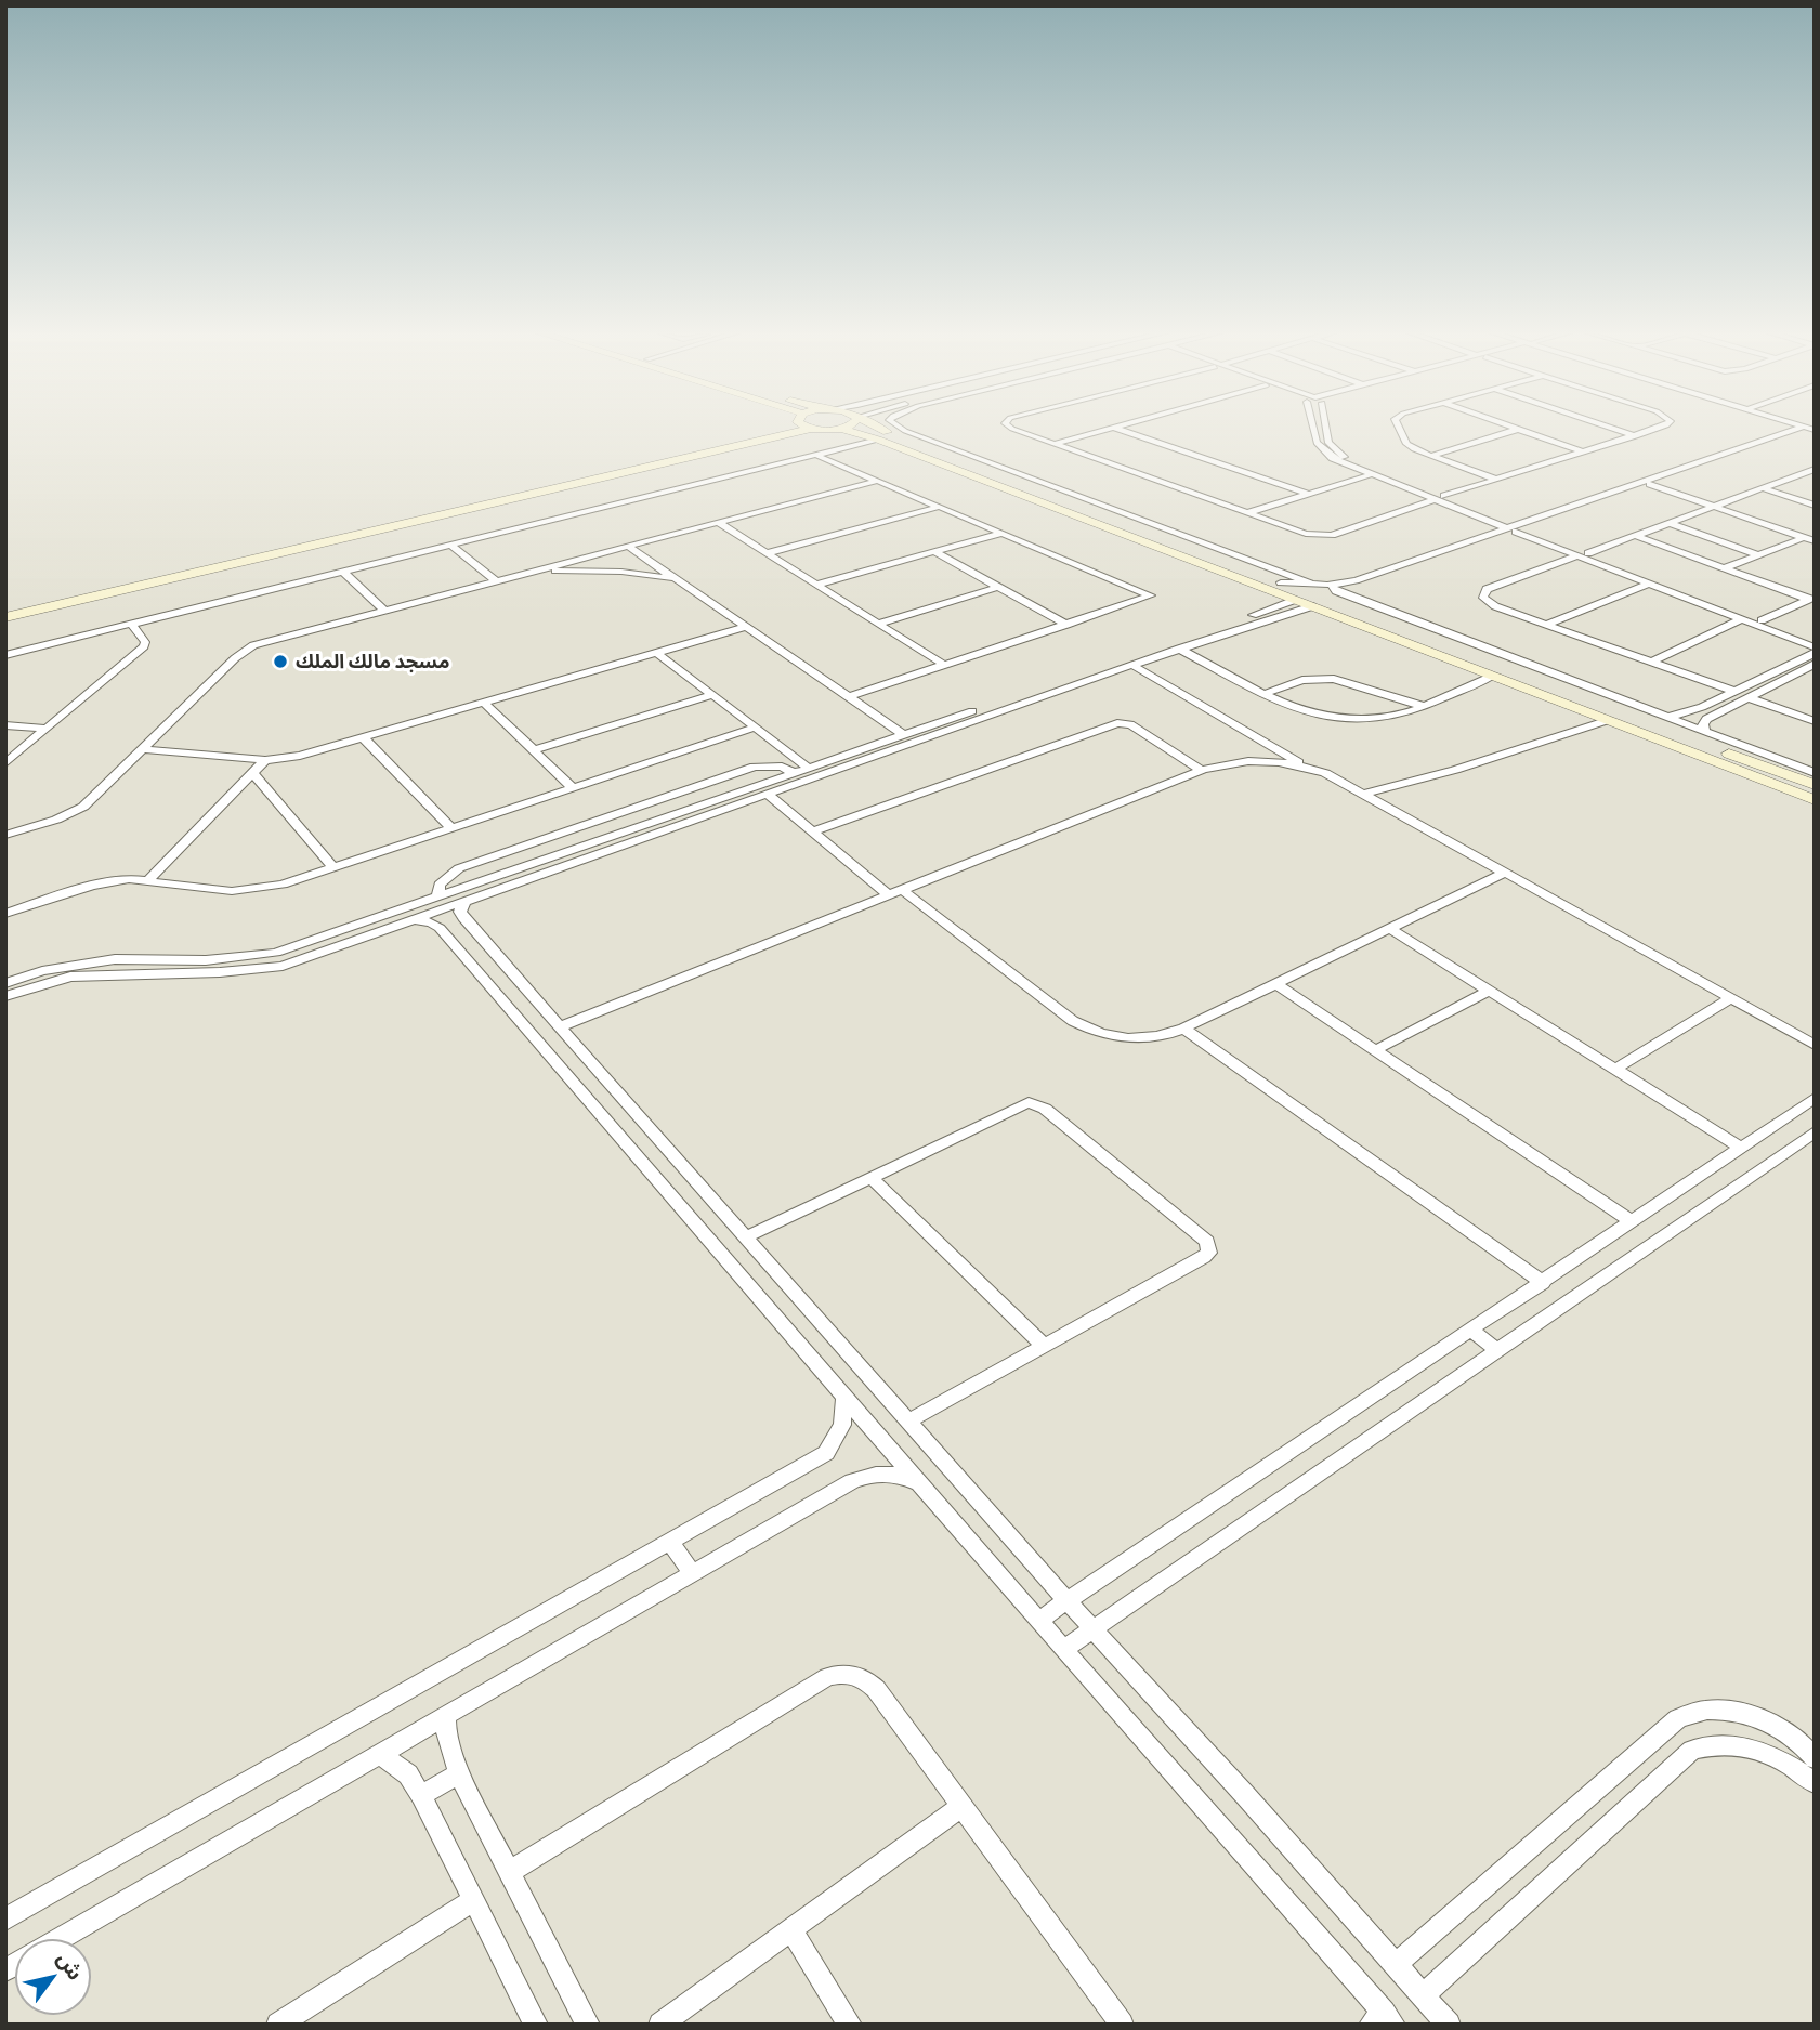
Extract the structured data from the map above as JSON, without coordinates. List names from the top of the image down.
{
  "places": ["مسجد مالك الملك"],
  "north": "top right"
}
